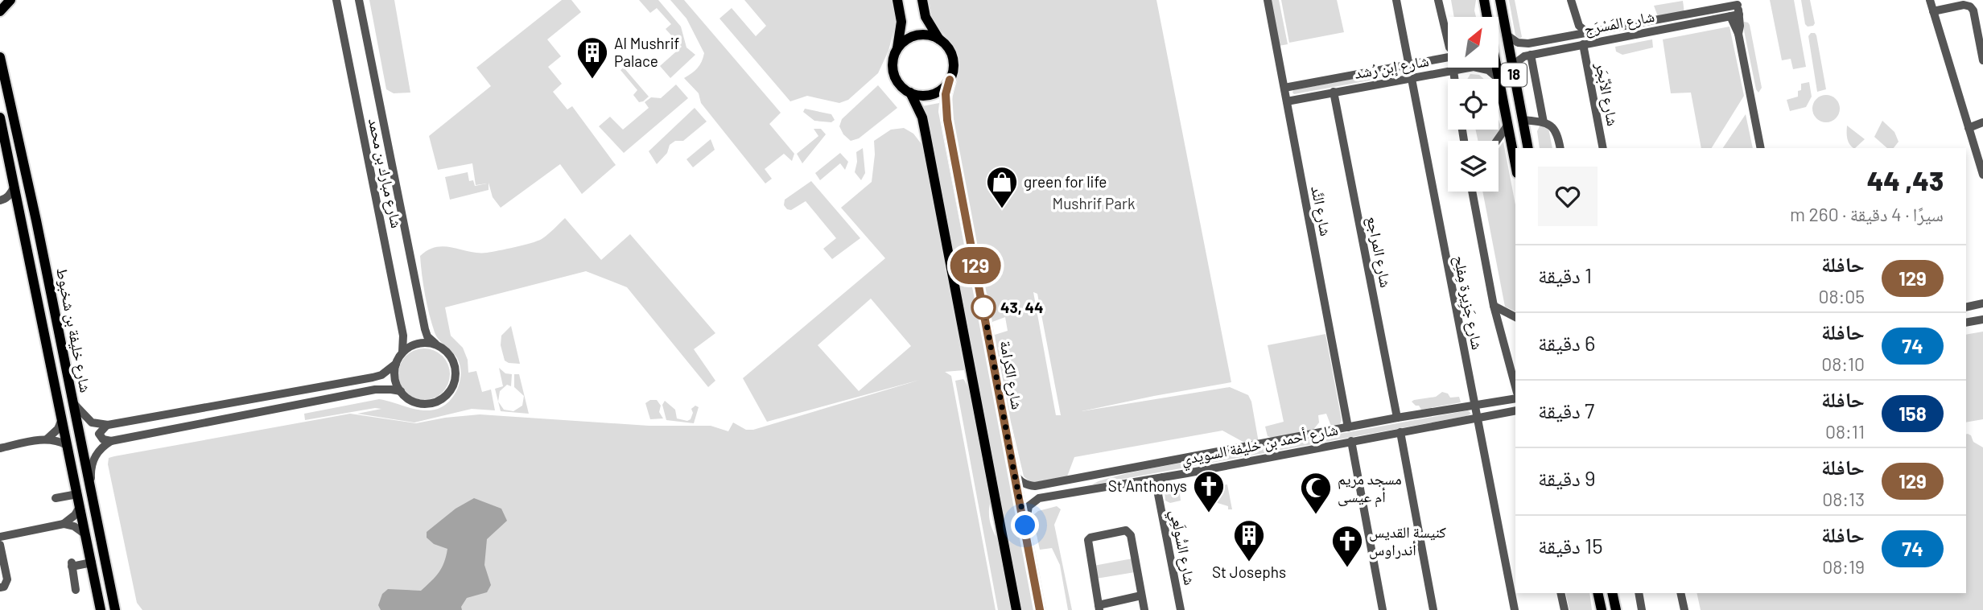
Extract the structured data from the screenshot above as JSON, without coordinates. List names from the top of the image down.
{
  "streets": {
    "main road": ["18", "شارع خليفة بن شخبوط", "شارع الكرامة"],
    "street": [
      "شارع المَسْرَج",
      "شارع إبن رُشد",
      "شارع الأبْجَر",
      "شارع مبارك بن محمد",
      "شارع النَّد",
      "شارع المراجع",
      "شارع جَزِيرة مِفلِح",
      "شارع أحمد بن خليفة السويدي",
      "شارع السُّولَعِي"
    ]
  },
  "crossings": [
    ["شارع المَسْرَج", "18"],
    ["شارع المَسْرَج", "شارع الأبْجَر"],
    ["شارع إبن رُشد", "18"],
    ["شارع إبن رُشد", "شارع النَّد"],
    ["شارع إبن رُشد", "شارع المراجع"],
    ["شارع إبن رُشد", "شارع جَزِيرة مِفلِح"],
    ["شارع النَّد", "شارع أحمد بن خليفة السويدي"],
    ["شارع المراجع", "شارع أحمد بن خليفة السويدي"],
    ["شارع جَزِيرة مِفلِح", "شارع أحمد بن خليفة السويدي"],
    ["شارع الكرامة", "شارع أحمد بن خليفة السويدي"]
  ],
  "parks": ["Mushrif Park"],
  "places": {
    "building": ["Al Mushrif Palace", "St Josephs"],
    "shop": ["green for life"],
    "other": ["43, 44"],
    "church": ["St Anthonys", "كنيسة القديس أندراوس"],
    "mosque": ["مسجد مريم أم عيسى"]
  },
  "lines": ["bus line 129"],
  "north": "top right",
  "page": {
    "on_map": "129",
    "heading": ["43, 44", "سيرًا · 4 دقيقة · 260 m"],
    "list": [
      {
        "mark": "129",
        "name": "حافلة",
        "note": "08:05",
        "value": "1 دقيقة"
      },
      {
        "mark": "74",
        "name": "حافلة",
        "note": "08:10",
        "value": "6 دقيقة"
      },
      {
        "mark": "158",
        "name": "حافلة",
        "note": "08:11",
        "value": "7 دقيقة"
      },
      {
        "mark": "129",
        "name": "حافلة",
        "note": "08:13",
        "value": "9 دقيقة"
      },
      {
        "mark": "74",
        "name": "حافلة",
        "note": "08:19",
        "value": "15 دقيقة"
      }
    ]
  }
}
